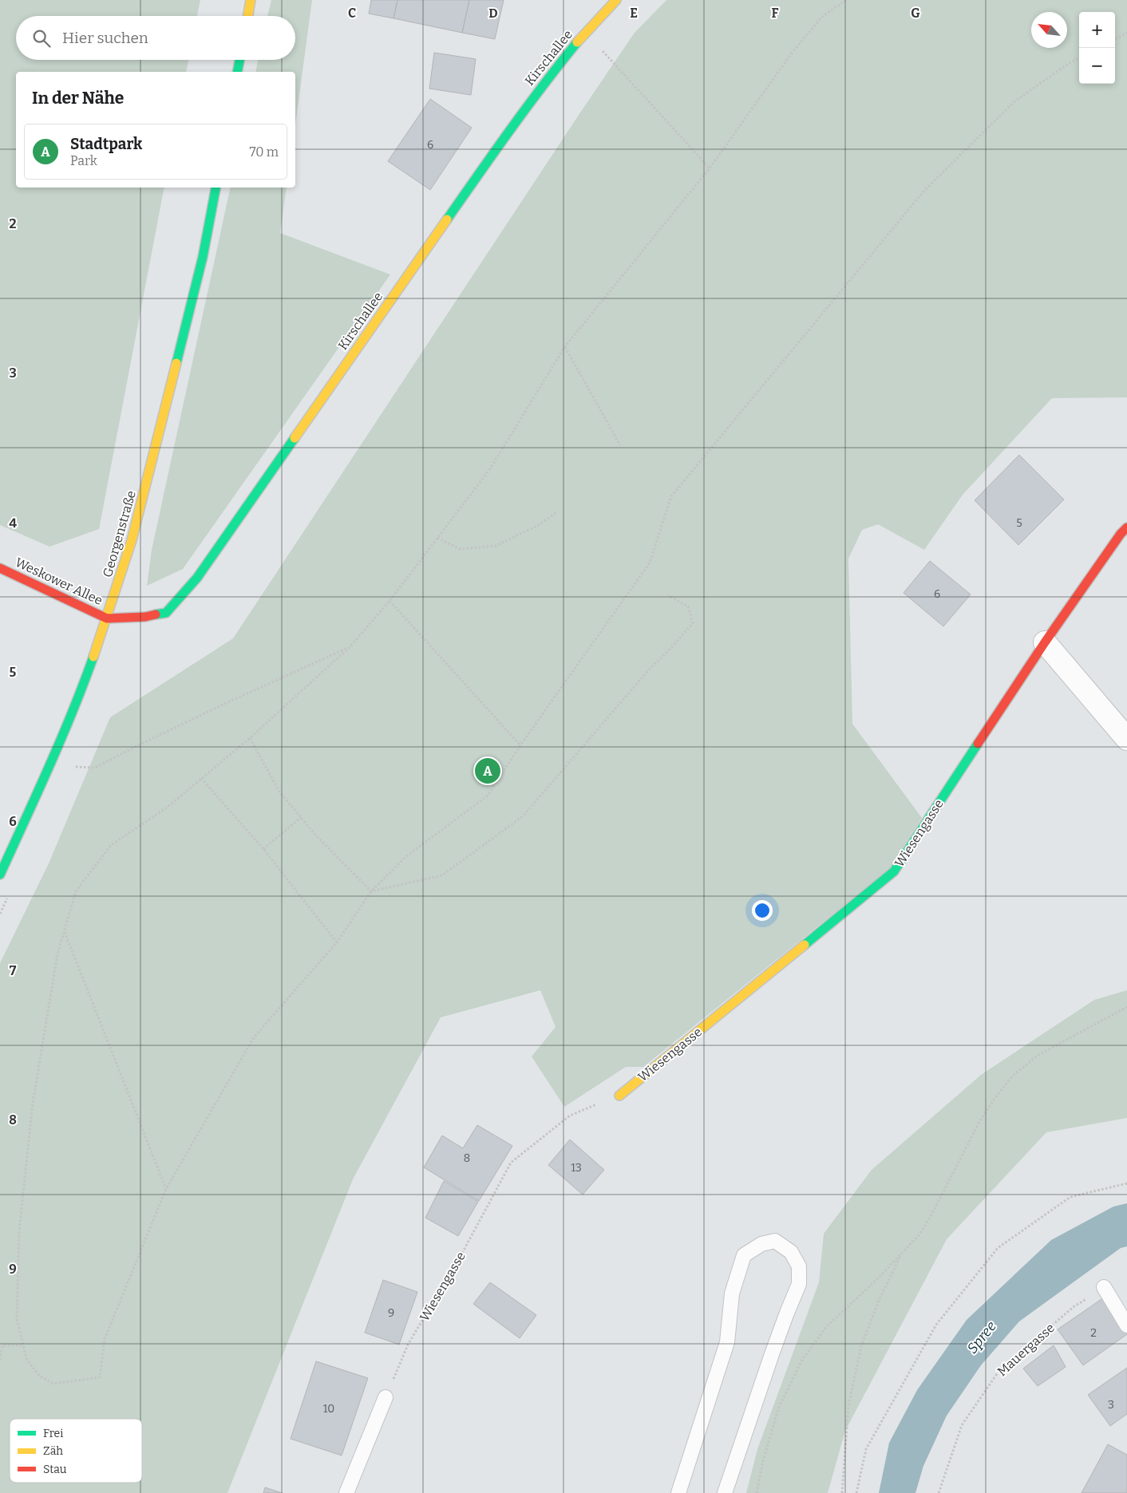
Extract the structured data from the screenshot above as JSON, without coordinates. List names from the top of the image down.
{
  "streets": {
    "street": [
      "Kirschallee",
      "Georgenstraße",
      "Weskower Allee",
      "Wiesengasse"
    ],
    "path": ["Mauergasse"]
  },
  "crossings": [
    ["Kirschallee", "Georgenstraße"],
    ["Kirschallee", "Weskower Allee"],
    ["Georgenstraße", "Weskower Allee"]
  ],
  "water": ["Spree"],
  "house_numbers": [
    "6",
    "5",
    "6",
    "8",
    "13",
    "9",
    "2",
    "3",
    "10"
  ],
  "legend": ["Frei", "Zäh", "Stau"],
  "north": "top left",
  "page": {
    "map_buttons": ["+", "−"],
    "search": "Hier suchen",
    "heading": "In der Nähe",
    "list": [
      {
        "mark": "A",
        "name": "Stadtpark",
        "note": "Park",
        "value": "70 m"
      }
    ],
    "pins": "A"
  },
  "grid": {
    "columns": [
      "C",
      "D",
      "E",
      "F",
      "G"
    ],
    "rows": [
      "2",
      "3",
      "4",
      "5",
      "6",
      "7",
      "8",
      "9"
    ]
  }
}
